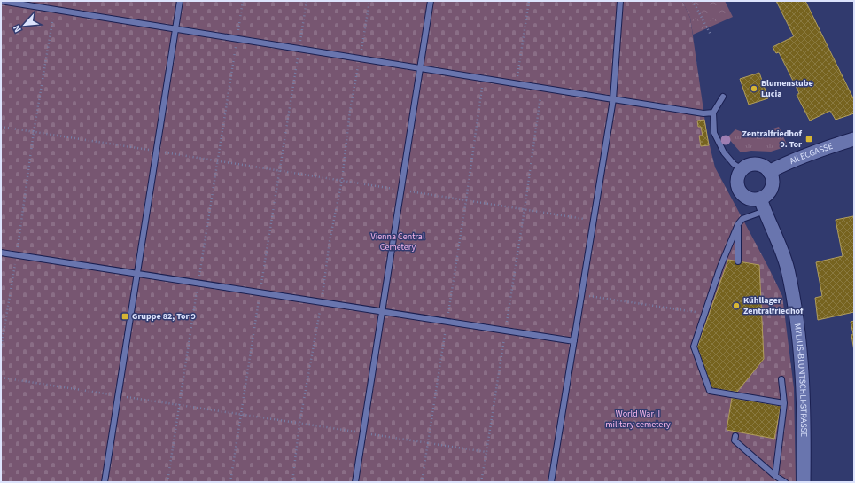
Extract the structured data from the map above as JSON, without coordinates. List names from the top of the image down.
{
  "streets": {
    "street": ["AILECGASSE", "MYLIUS-BLUNTSCHLI-STRASSE"]
  },
  "crossings": [
    ["AILECGASSE", "MYLIUS-BLUNTSCHLI-STRASSE"]
  ],
  "parks": ["Vienna Central Cemetery", "World War II military cemetery"],
  "places": {
    "other": ["Blumenstube Lucia", "Kühllager Zentralfriedhof"],
    "transit": ["Zentralfriedhof 9. Tor", "Gruppe 82, Tor 9"]
  },
  "north": "bottom left"
}
